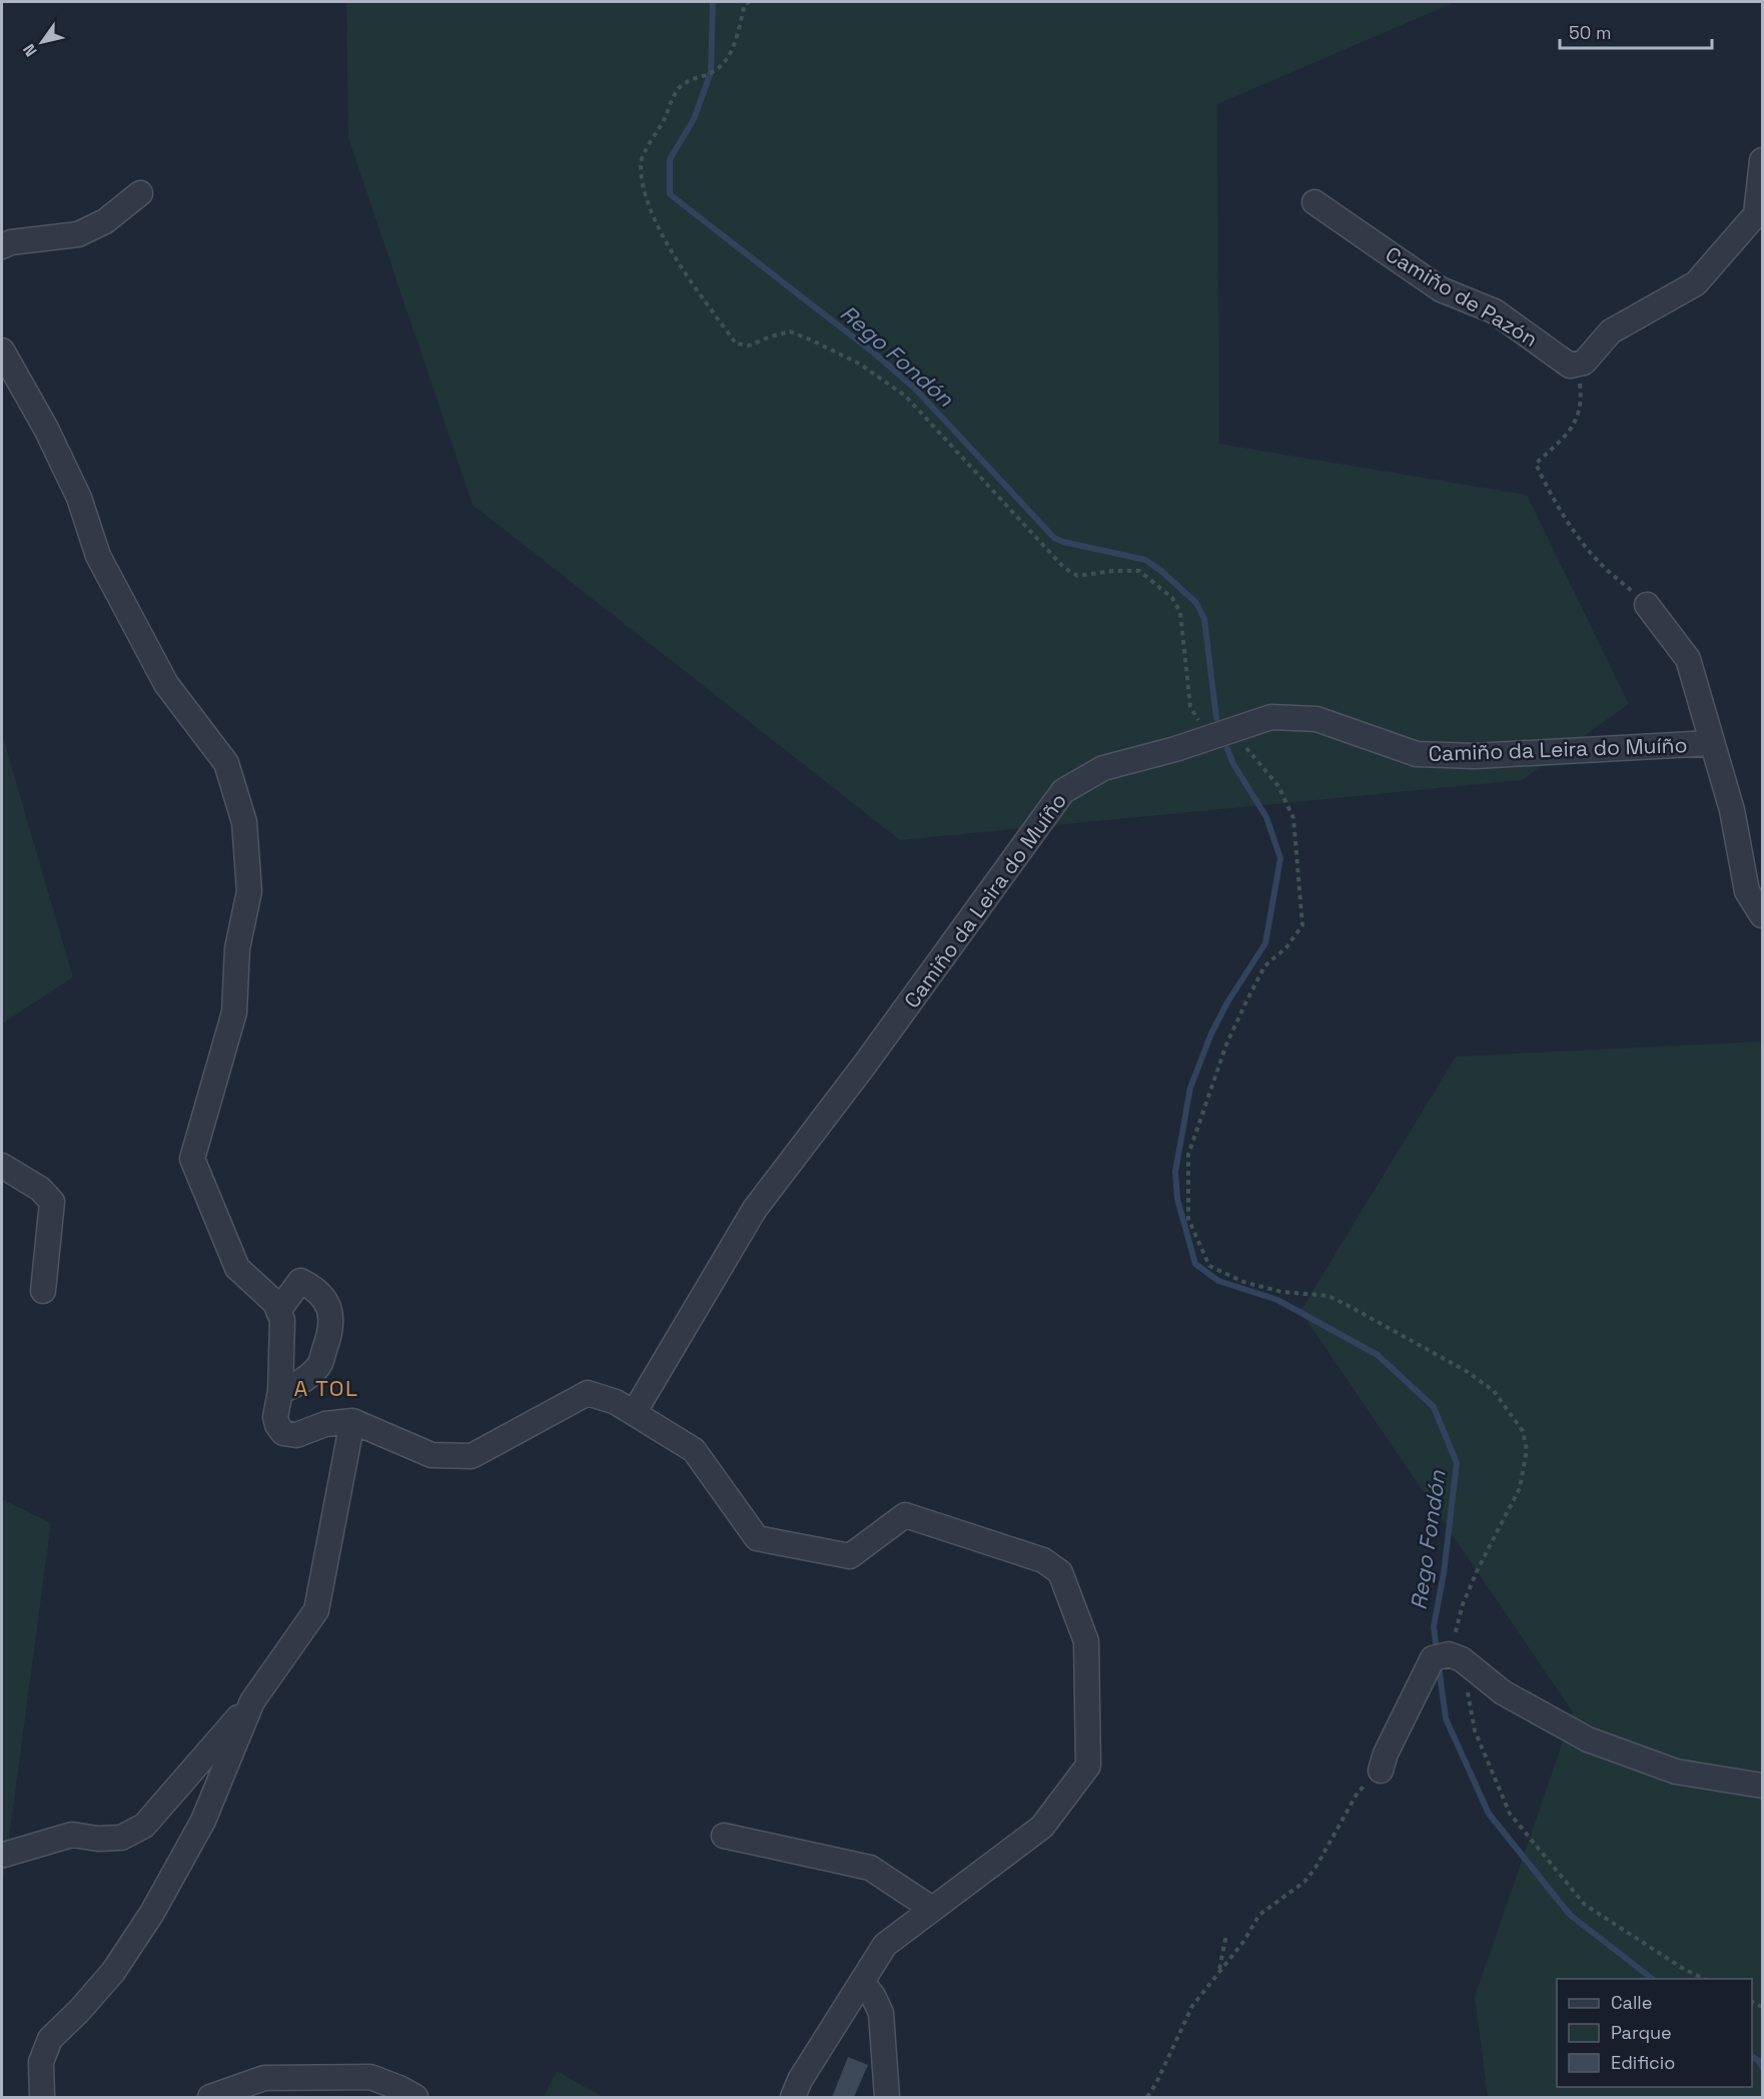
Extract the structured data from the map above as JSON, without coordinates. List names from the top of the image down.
{
  "streets": {
    "street": ["Camiño de Pazón", "Camiño da Leira do Muíño"]
  },
  "districts": ["A TOL"],
  "water": ["Rego Fondón"],
  "legend": ["Calle", "Parque", "Edificio"],
  "scale_bar": "50 m",
  "north": "bottom left"
}
